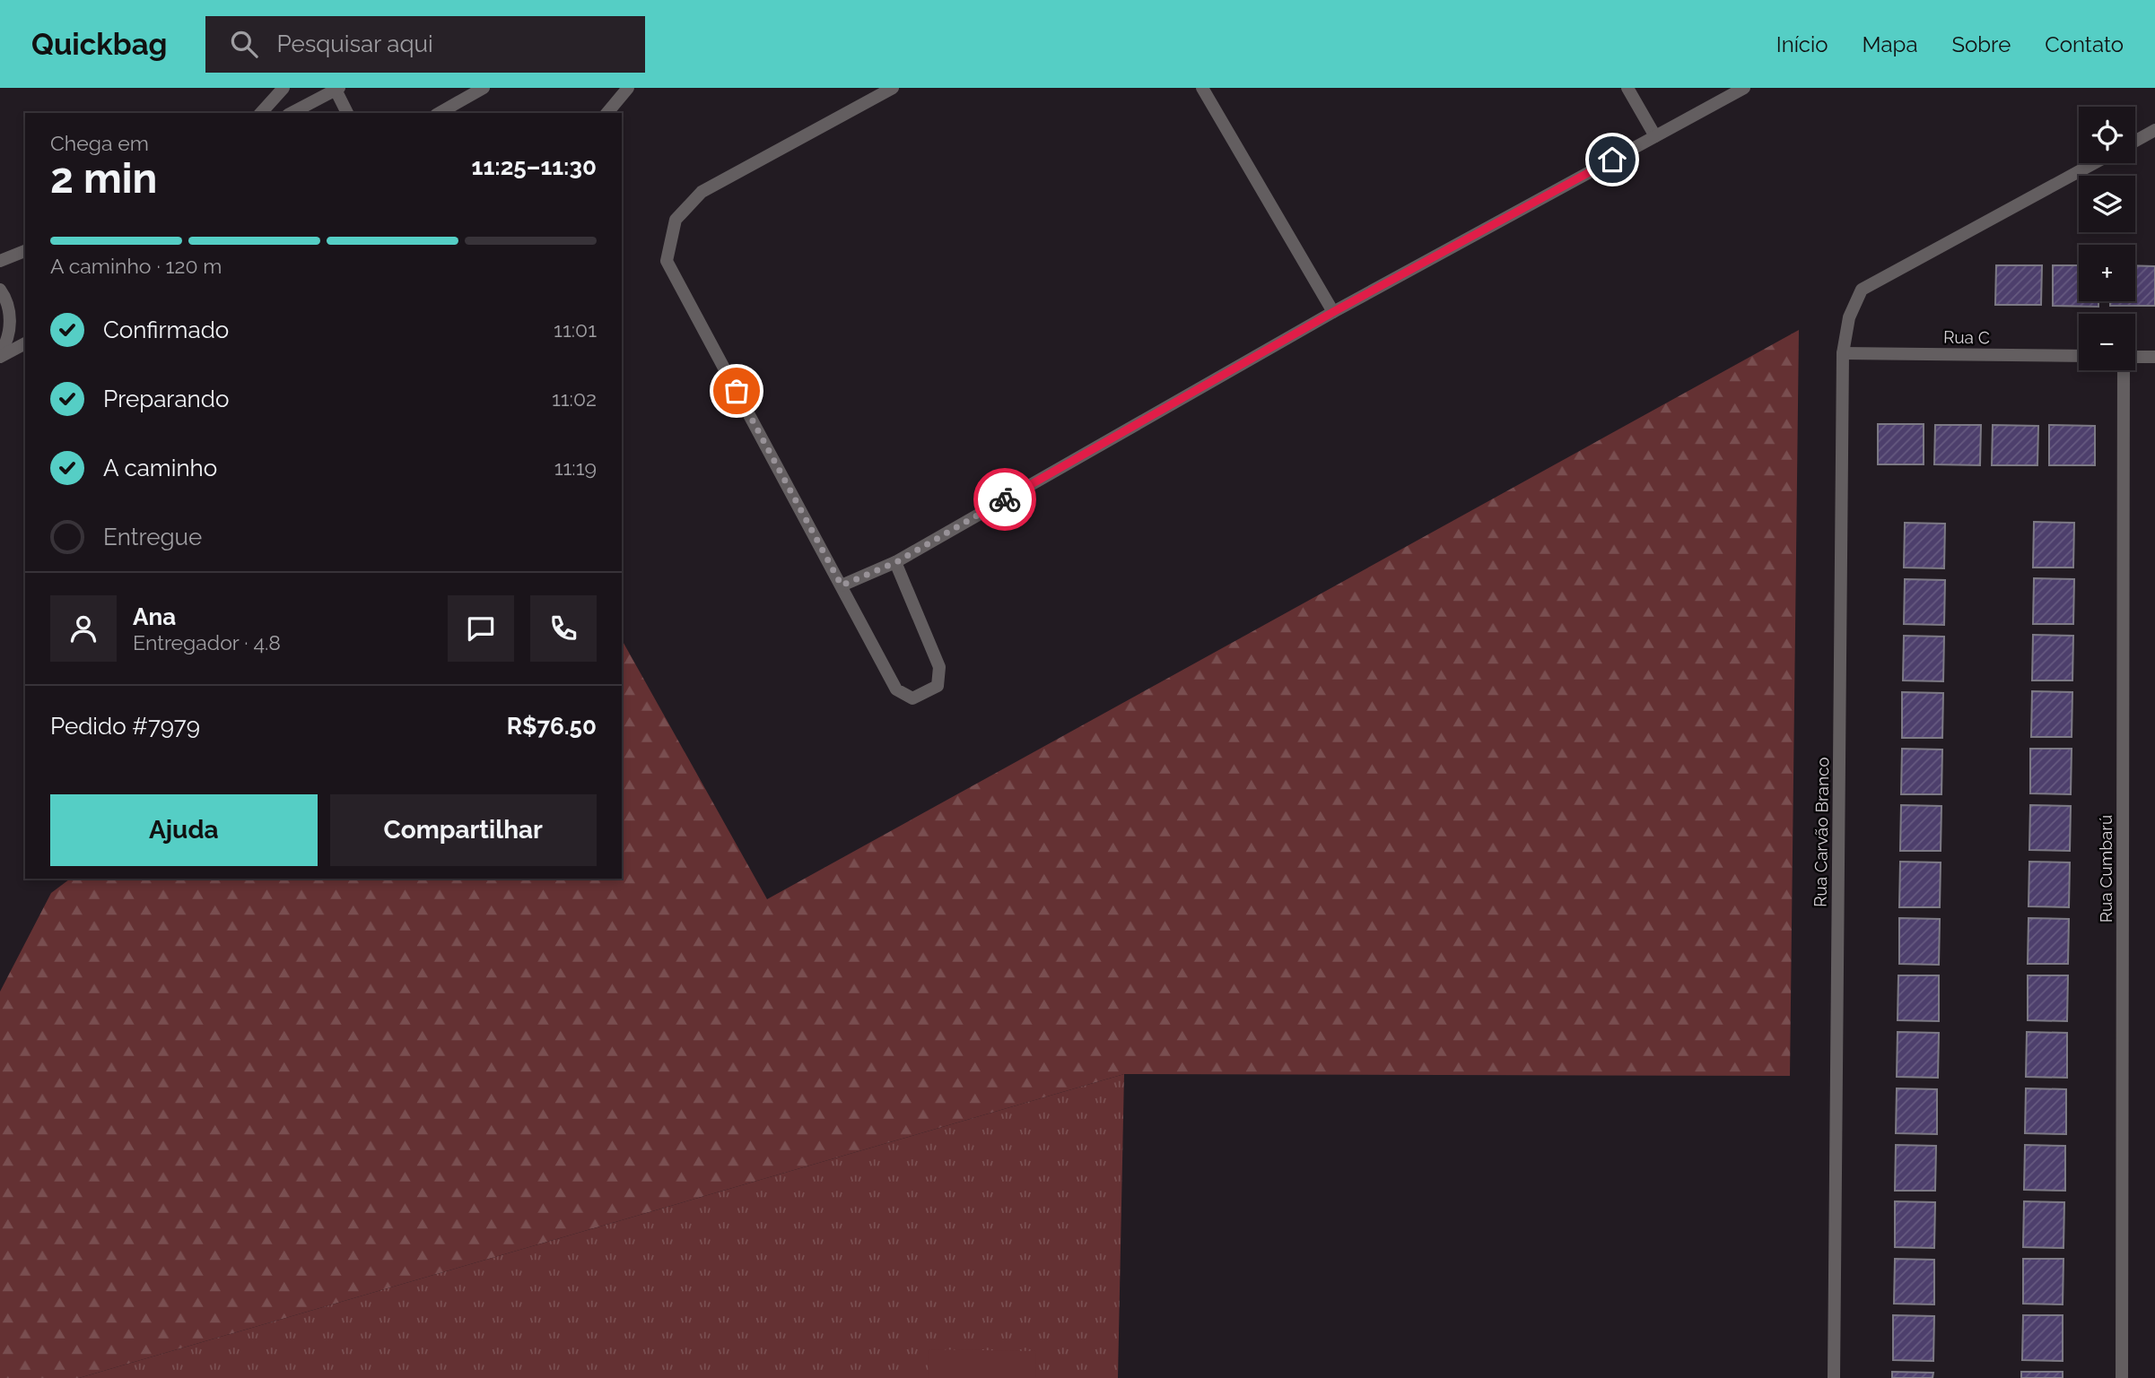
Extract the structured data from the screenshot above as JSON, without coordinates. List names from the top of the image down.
{
  "streets": {
    "street": ["Rua C", "Rua Carvão Branco", "Rua Cumbarú"]
  },
  "crossings": [
    ["Rua C", "Rua Carvão Branco"]
  ],
  "page": {
    "header": "Quickbag",
    "search": "Pesquisar aqui",
    "nav": [
      "Início",
      "Mapa",
      "Sobre",
      "Contato"
    ],
    "map_buttons": ["+", "−"],
    "heading": ["2 min", "Chega em", "11:25–11:30"],
    "panel": [
      "Ana",
      "Entregador · 4.8",
      "Pedido #7979",
      "R$76.50"
    ],
    "bar": "A caminho · 120 m",
    "list": [
      ["Confirmado", "11:01"],
      ["Preparando", "11:02"],
      ["A caminho", "11:19"],
      "Entregue"
    ],
    "buttons": ["Ajuda", "Compartilhar"]
  }
}
